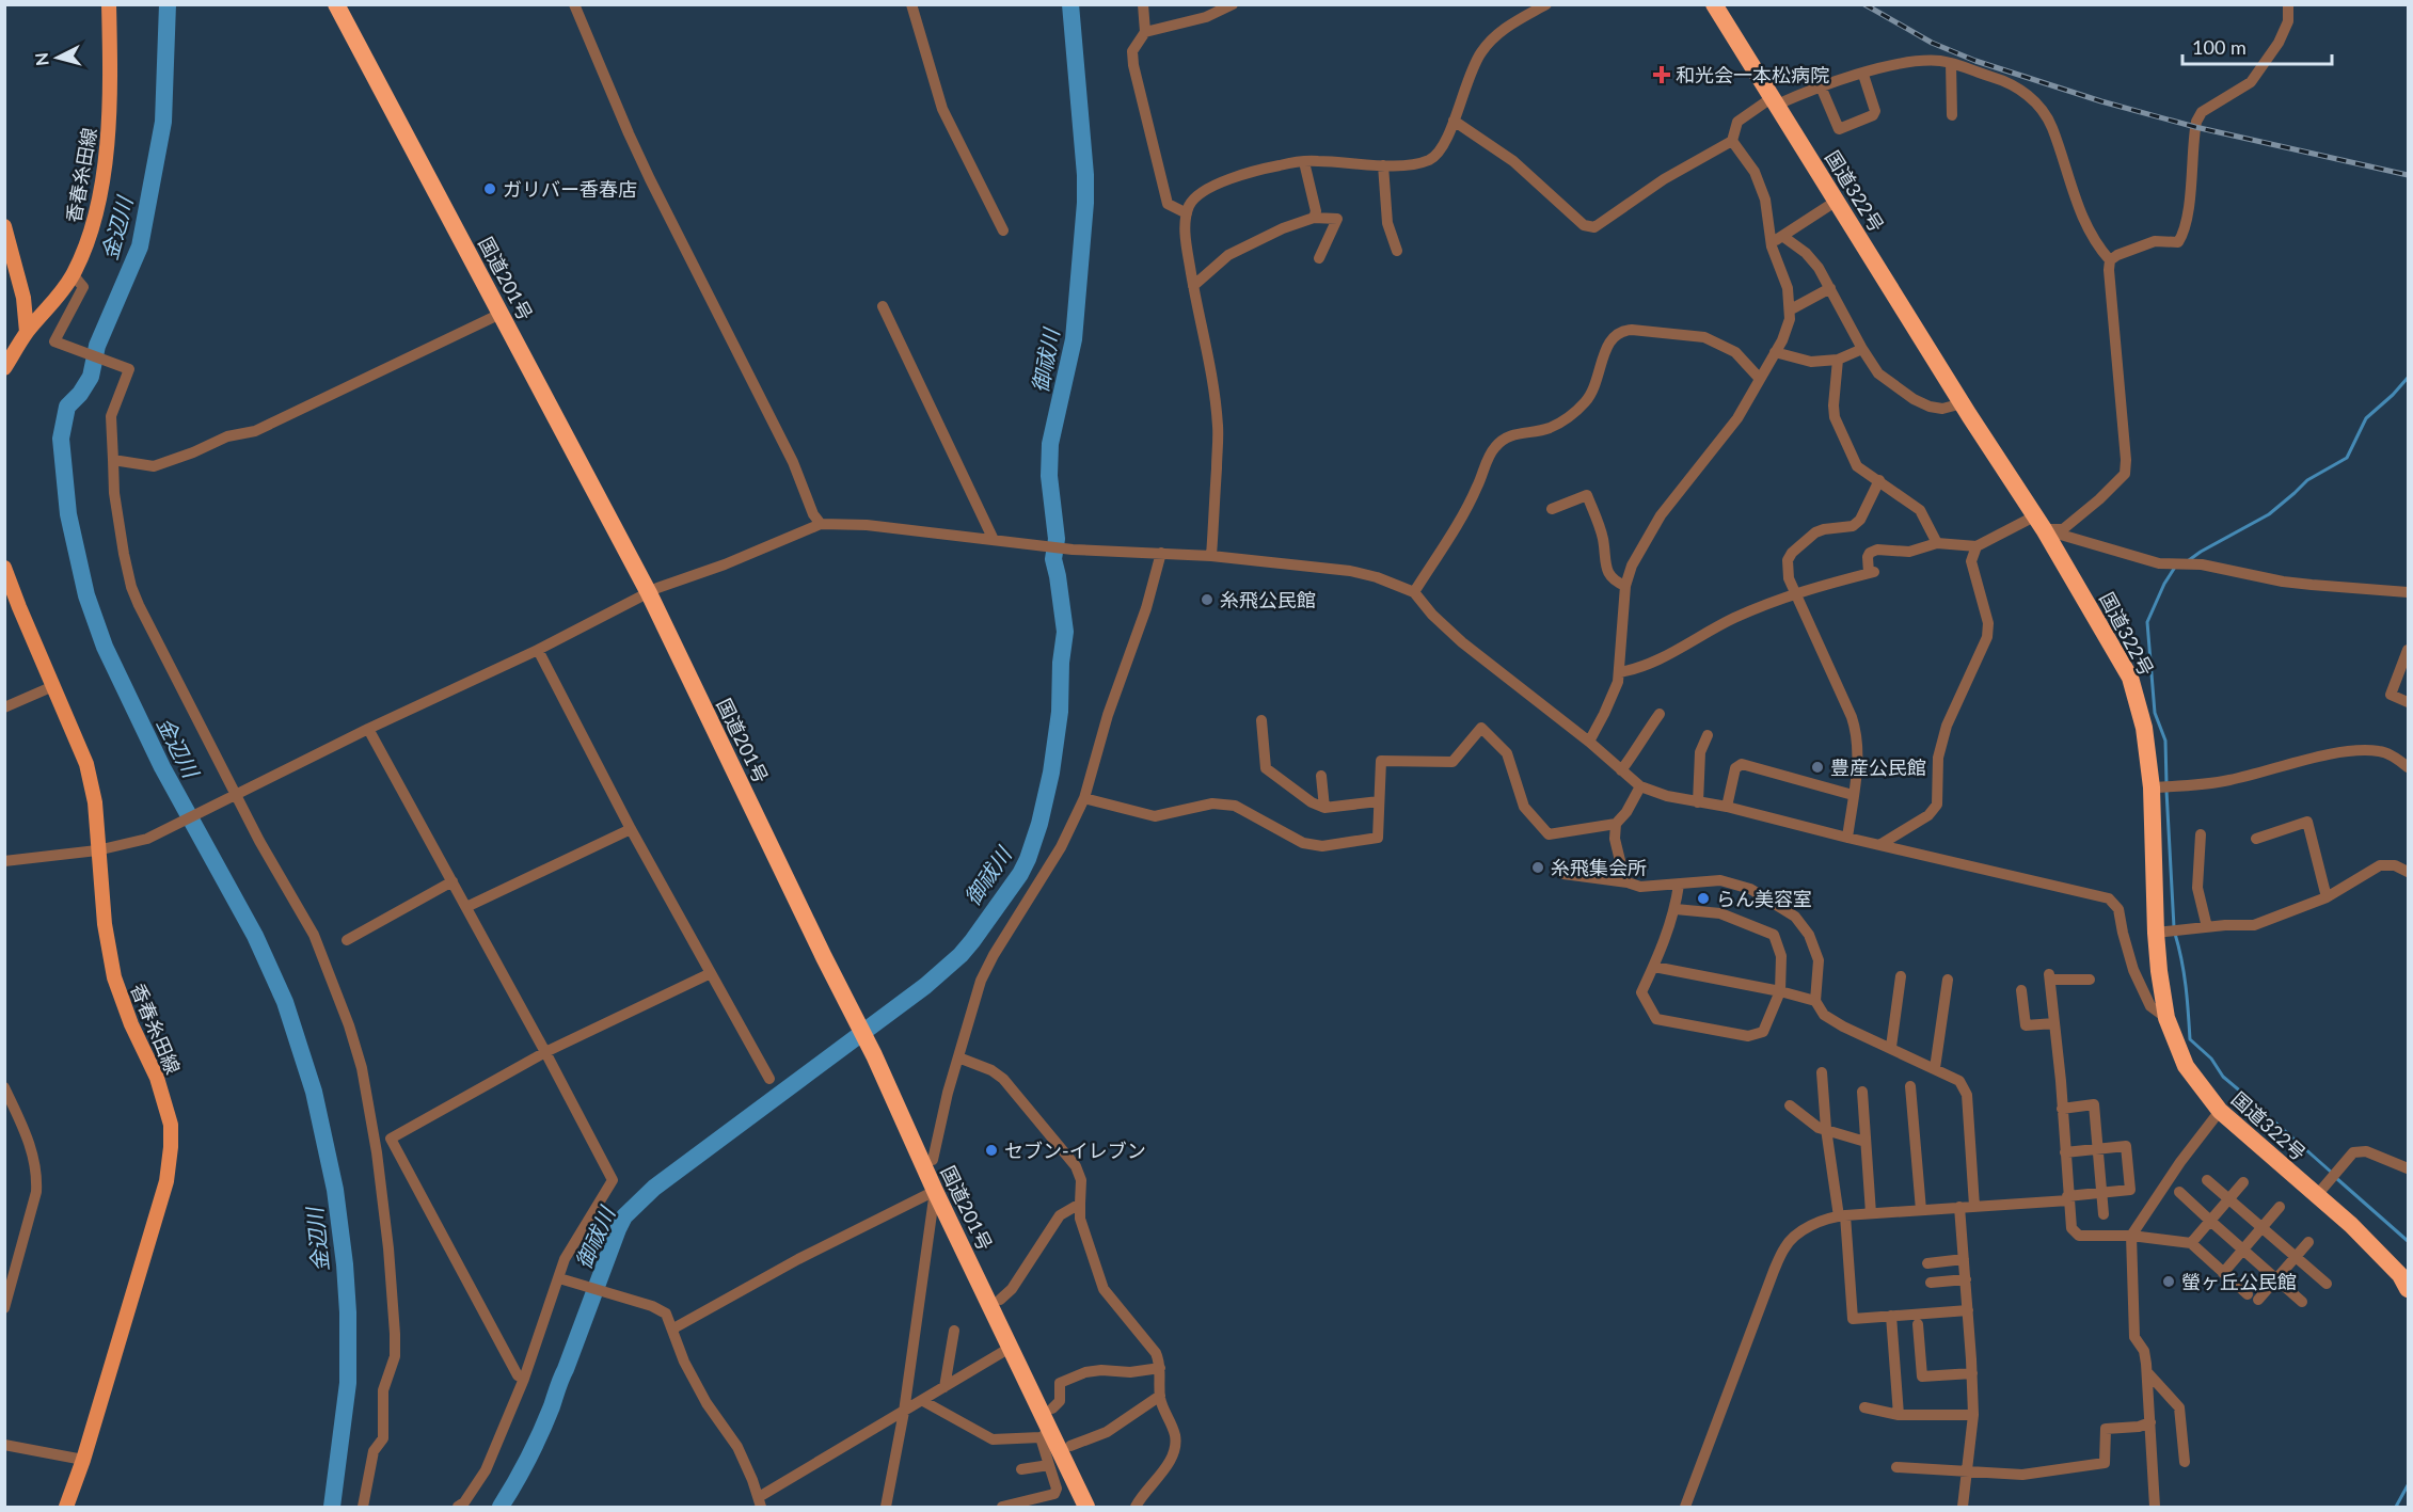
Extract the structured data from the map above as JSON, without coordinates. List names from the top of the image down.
{
  "streets": {
    "highway": ["国道322号", "国道201号"],
    "main road": ["香春糸田線"]
  },
  "water": ["金辺川", "御祓川"],
  "places": {
    "health": ["和光会一本松病院"],
    "other": [
      "ガリバー香春店",
      "糸飛公民館",
      "豊産公民館",
      "糸飛集会所",
      "らん美容室",
      "セブン-イレブン",
      "螢ヶ丘公民館"
    ]
  },
  "scale_bar": "100 m",
  "north": "left"
}
